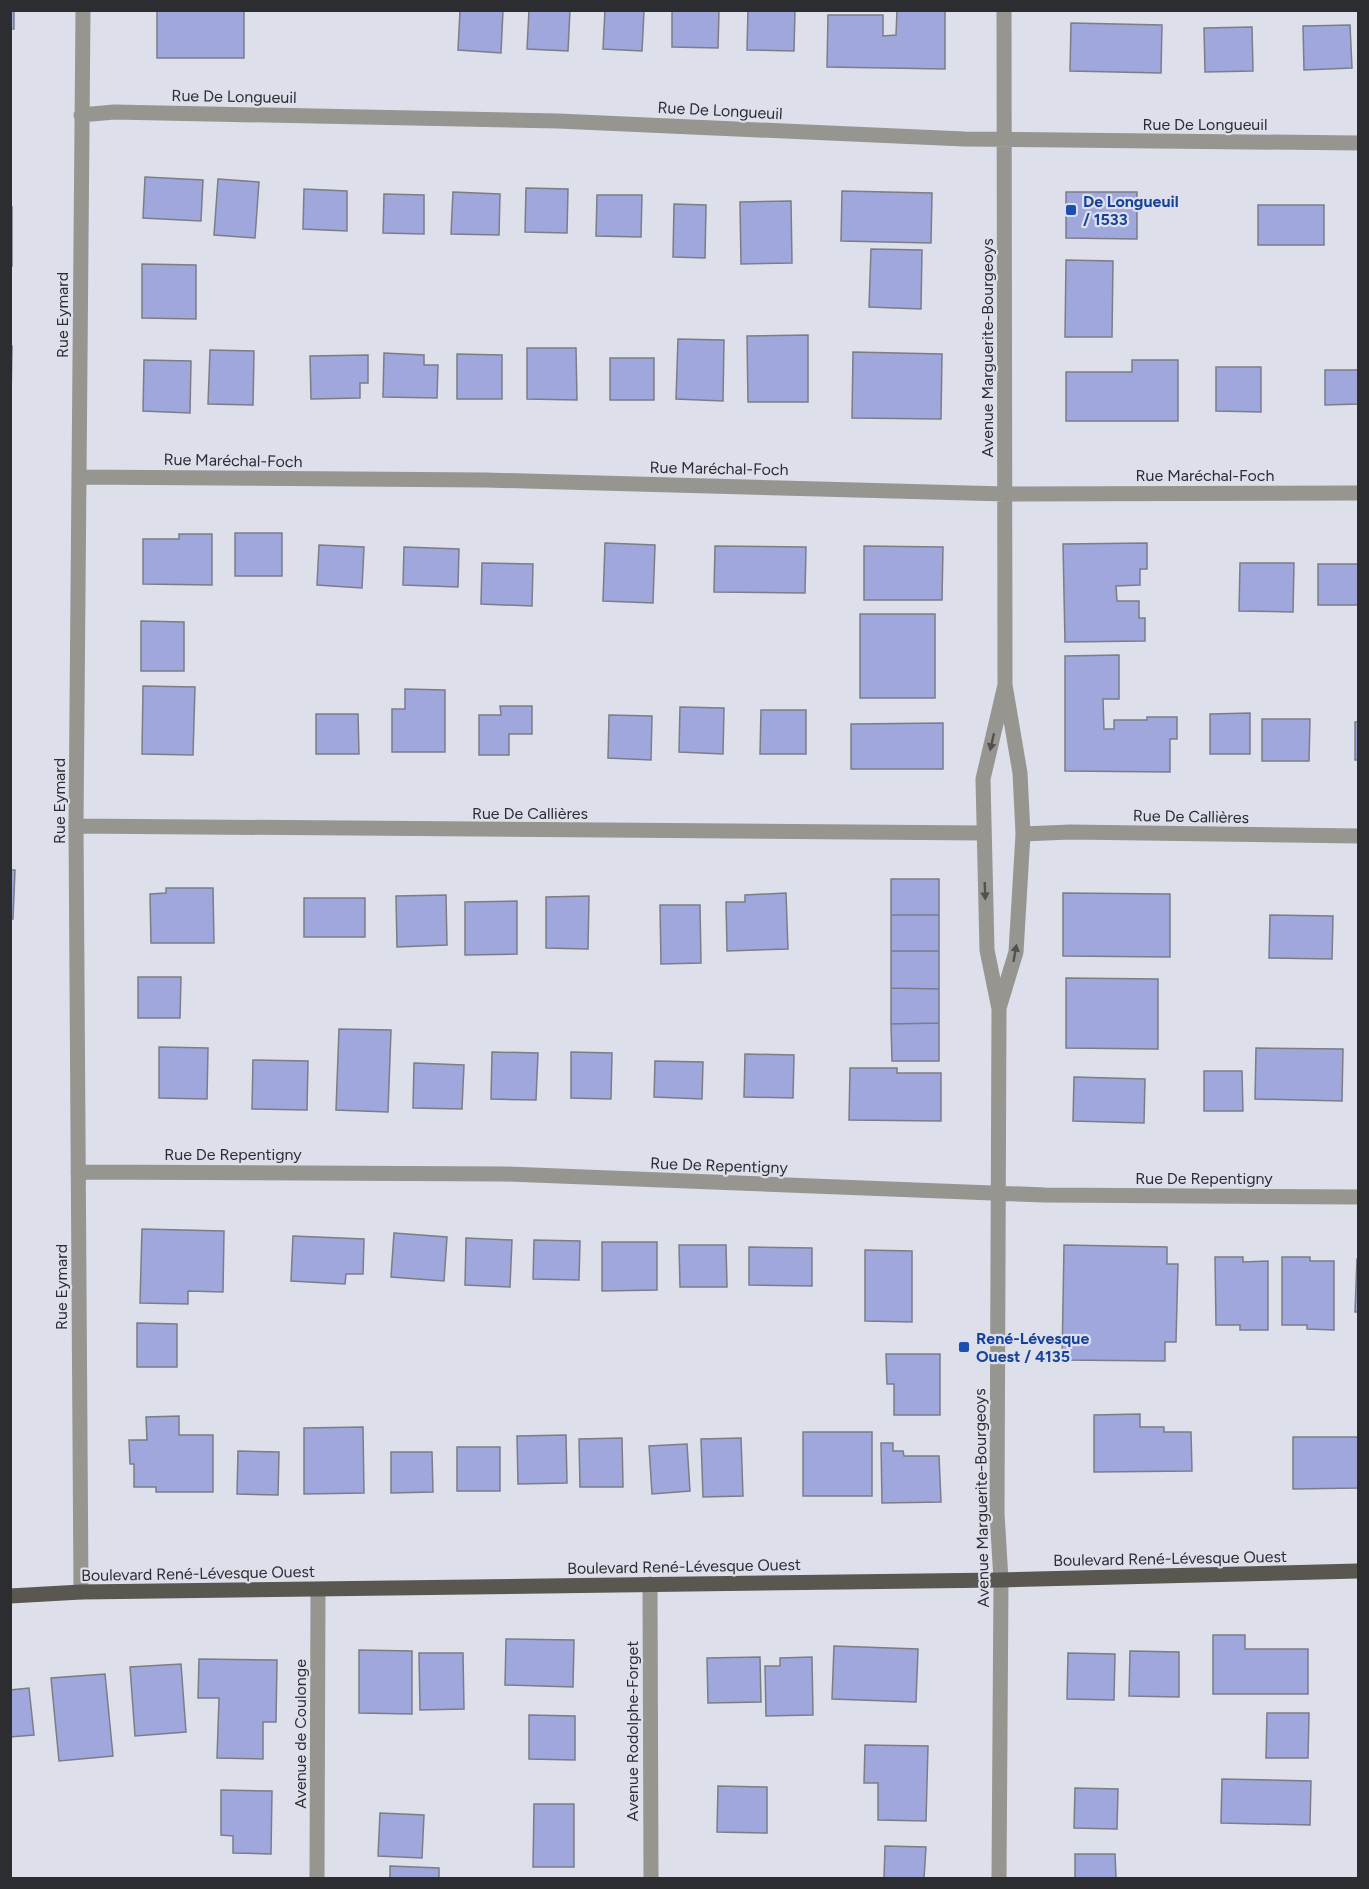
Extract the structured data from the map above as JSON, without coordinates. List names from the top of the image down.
{
  "streets": {
    "main road": ["Boulevard René-Lévesque Ouest"],
    "street": [
      "Rue De Longueuil",
      "Rue Eymard",
      "Avenue Marguerite-Bourgeoys",
      "Rue Maréchal-Foch",
      "Rue De Callières",
      "Rue De Repentigny",
      "Avenue Rodolphe-Forget",
      "Avenue de Coulonge"
    ]
  },
  "crossings": [
    ["Rue De Longueuil", "Rue Eymard"],
    ["Rue De Longueuil", "Avenue Marguerite-Bourgeoys"],
    ["Rue Eymard", "Rue Maréchal-Foch"],
    ["Rue Eymard", "Rue De Callières"],
    ["Rue Eymard", "Rue De Repentigny"],
    ["Rue Eymard", "Boulevard René-Lévesque Ouest"],
    ["Avenue Marguerite-Bourgeoys", "Rue Maréchal-Foch"],
    ["Avenue Marguerite-Bourgeoys", "Rue De Callières"],
    ["Avenue Marguerite-Bourgeoys", "Rue De Repentigny"],
    ["Avenue Marguerite-Bourgeoys", "Boulevard René-Lévesque Ouest"],
    ["Boulevard René-Lévesque Ouest", "Avenue Rodolphe-Forget"],
    ["Boulevard René-Lévesque Ouest", "Avenue de Coulonge"]
  ],
  "places": {
    "transit": ["De Longueuil / 1533", "René-Lévesque Ouest / 4135"]
  }
}
